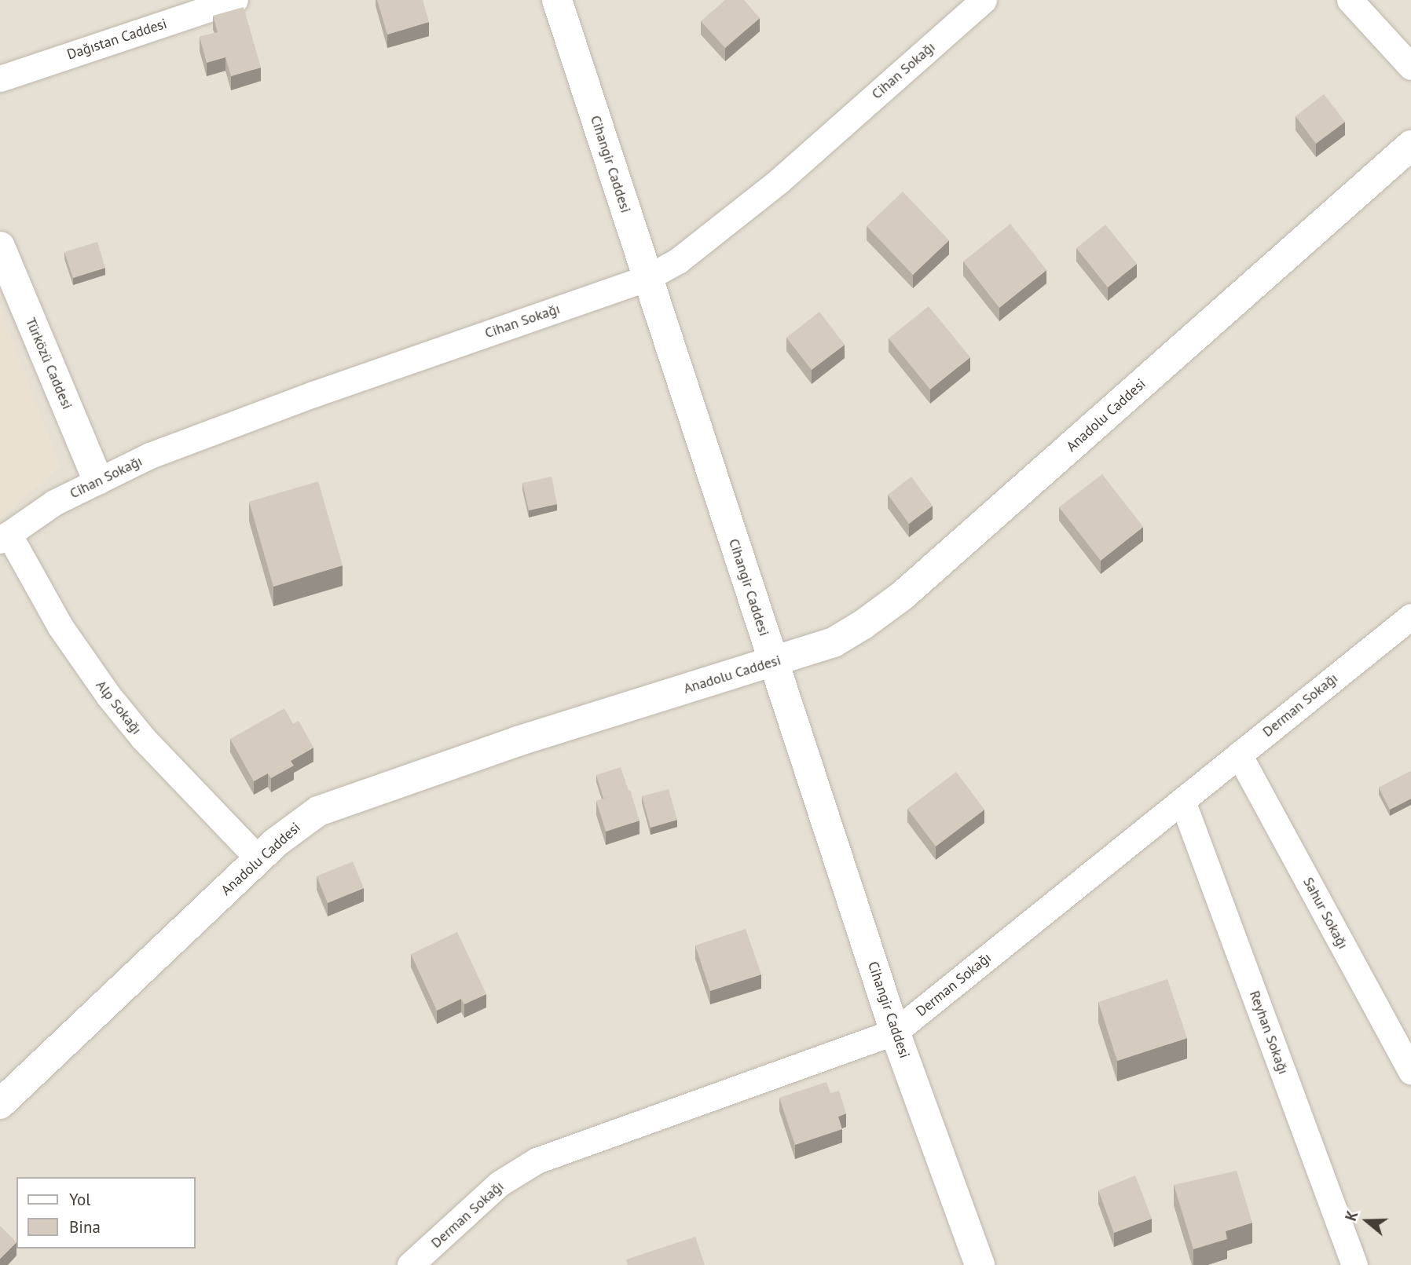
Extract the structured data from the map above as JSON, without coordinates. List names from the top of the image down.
{
  "streets": {
    "street": [
      "Dağıstan Caddesi",
      "Cihan Sokağı",
      "Cihangir Caddesi",
      "Türközü Caddesi",
      "Anadolu Caddesi",
      "Derman Sokağı",
      "Alp Sokağı",
      "Sahur Sokağı",
      "Reyhan Sokağı"
    ]
  },
  "crossings": [
    ["Cihan Sokağı", "Cihangir Caddesi"],
    ["Cihan Sokağı", "Türközü Caddesi"],
    ["Cihan Sokağı", "Alp Sokağı"],
    ["Cihangir Caddesi", "Anadolu Caddesi"],
    ["Cihangir Caddesi", "Derman Sokağı"],
    ["Anadolu Caddesi", "Alp Sokağı"],
    ["Derman Sokağı", "Sahur Sokağı"],
    ["Derman Sokağı", "Reyhan Sokağı"]
  ],
  "legend": ["Yol", "Bina"],
  "north": "left"
}
